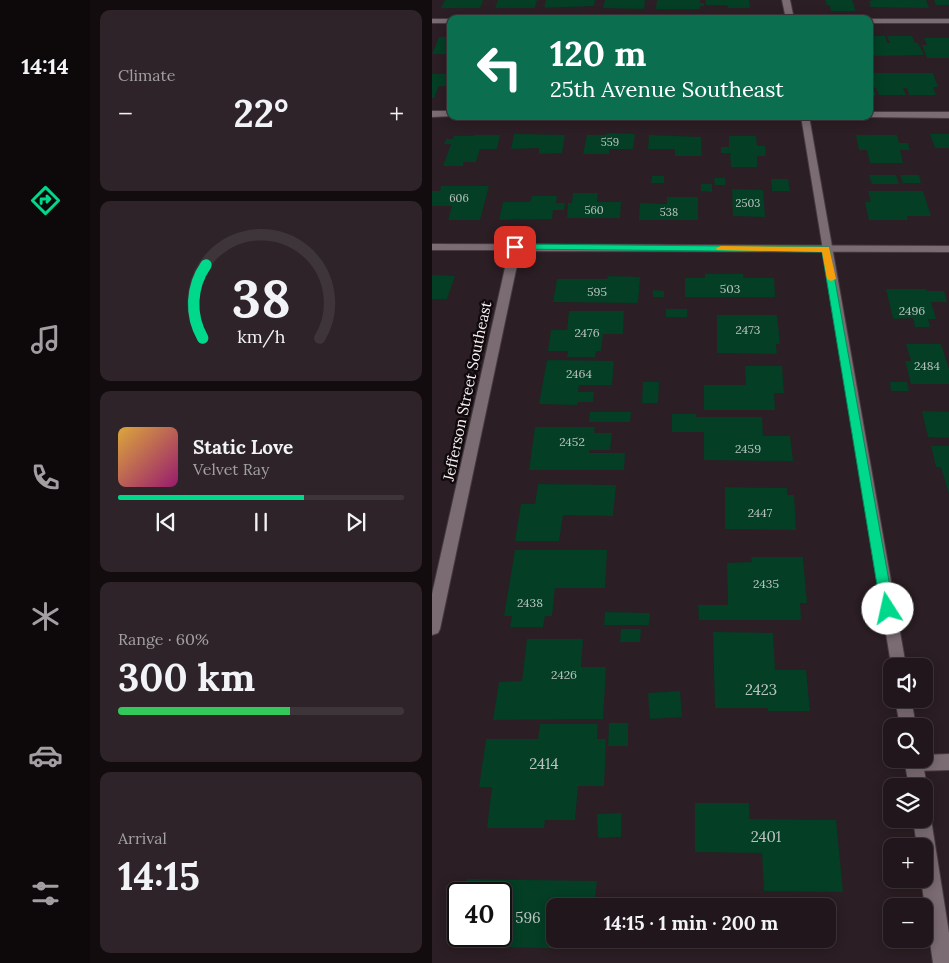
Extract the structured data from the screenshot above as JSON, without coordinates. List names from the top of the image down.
{
  "streets": {
    "street": ["Jefferson Street Southeast"]
  },
  "house_numbers": [
    "559",
    "606",
    "2503",
    "560",
    "538",
    "503",
    "595",
    "2496",
    "2473",
    "2476",
    "2484",
    "2464",
    "2452",
    "2459",
    "2447",
    "2435",
    "2438",
    "2426",
    "2423",
    "2414",
    "2401",
    "596"
  ],
  "page": {
    "tabs": "14:14",
    "tile": [
      "Climate",
      ["Range · 60%", "300 km"],
      ["Arrival", "14:15"]
    ],
    "turn": ["120 m", "25th Avenue Southeast"],
    "heat": ["−", "22°", "+"],
    "song": ["Static Love", "Velvet Ray"],
    "map_buttons": ["+", "−"],
    "limit": "40",
    "trip": "14:15 · 1 min · 200 m",
    "gauge": ["38", "km/h"]
  }
}
